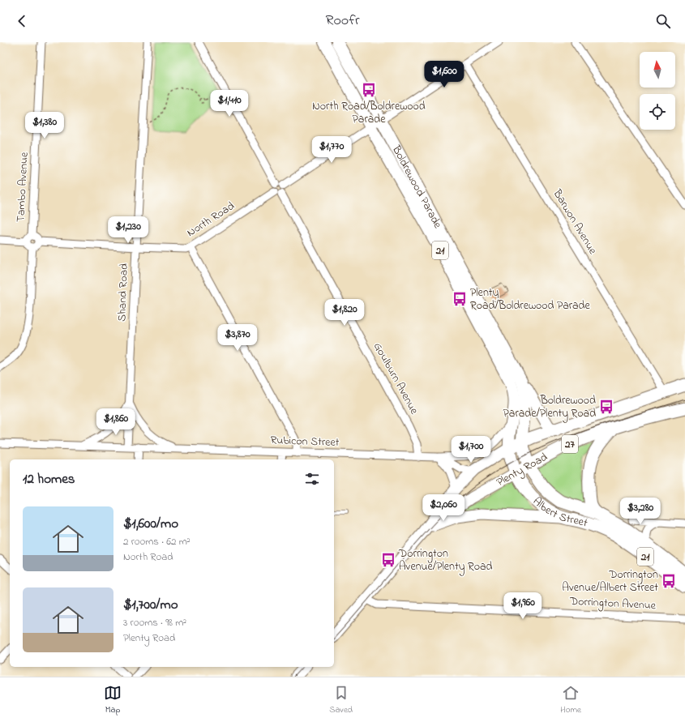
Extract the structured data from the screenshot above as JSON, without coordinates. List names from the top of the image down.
{
  "streets": {
    "highway": [
      "21",
      "27",
      "Plenty Road",
      "Albert Street"
    ],
    "main road": ["Boldrewood Parade"],
    "street": [
      "Tambo Avenue",
      "North Road",
      "Barwon Avenue",
      "Shand Road",
      "Goulburn Avenue",
      "Rubicon Street",
      "Dorrington Avenue"
    ]
  },
  "crossings": [
    ["Tambo Avenue", "North Road"],
    ["Boldrewood Parade", "Rubicon Street"],
    ["Boldrewood Parade", "Plenty Road"],
    ["Boldrewood Parade", "Albert Street"],
    ["North Road", "Shand Road"],
    ["North Road", "Goulburn Avenue"],
    ["Barwon Avenue", "Plenty Road"],
    ["Shand Road", "Rubicon Street"],
    ["Goulburn Avenue", "Rubicon Street"],
    ["Rubicon Street", "Plenty Road"],
    ["Plenty Road", "Albert Street"],
    ["Plenty Road", "Dorrington Avenue"]
  ],
  "places": {
    "bus stop": [
      "North Road/Boldrewood Parade",
      "Plenty Road/Boldrewood Parade",
      "Boldrewood Parade/Plenty Road",
      "Dorrington Avenue/Plenty Road",
      "Dorrington Avenue/Albert Street"
    ]
  },
  "north": "top",
  "page": {
    "header": "Roofr",
    "price": [
      "$1,600",
      "$1,410",
      "$1,380",
      "$1,770",
      "$1,230",
      "$1,820",
      "$3,870",
      "$1,860",
      "$1,700",
      "$2,060",
      "$3,280",
      "$1,960"
    ],
    "heading": "12 homes",
    "list": [
      {
        "name": "$1,600/mo",
        "note": "2 rooms · 62 m² · North Road"
      },
      {
        "name": "$1,700/mo",
        "note": "3 rooms · 98 m² · Plenty Road"
      }
    ],
    "tabs": ["Map", "Saved", "Home"]
  }
}
